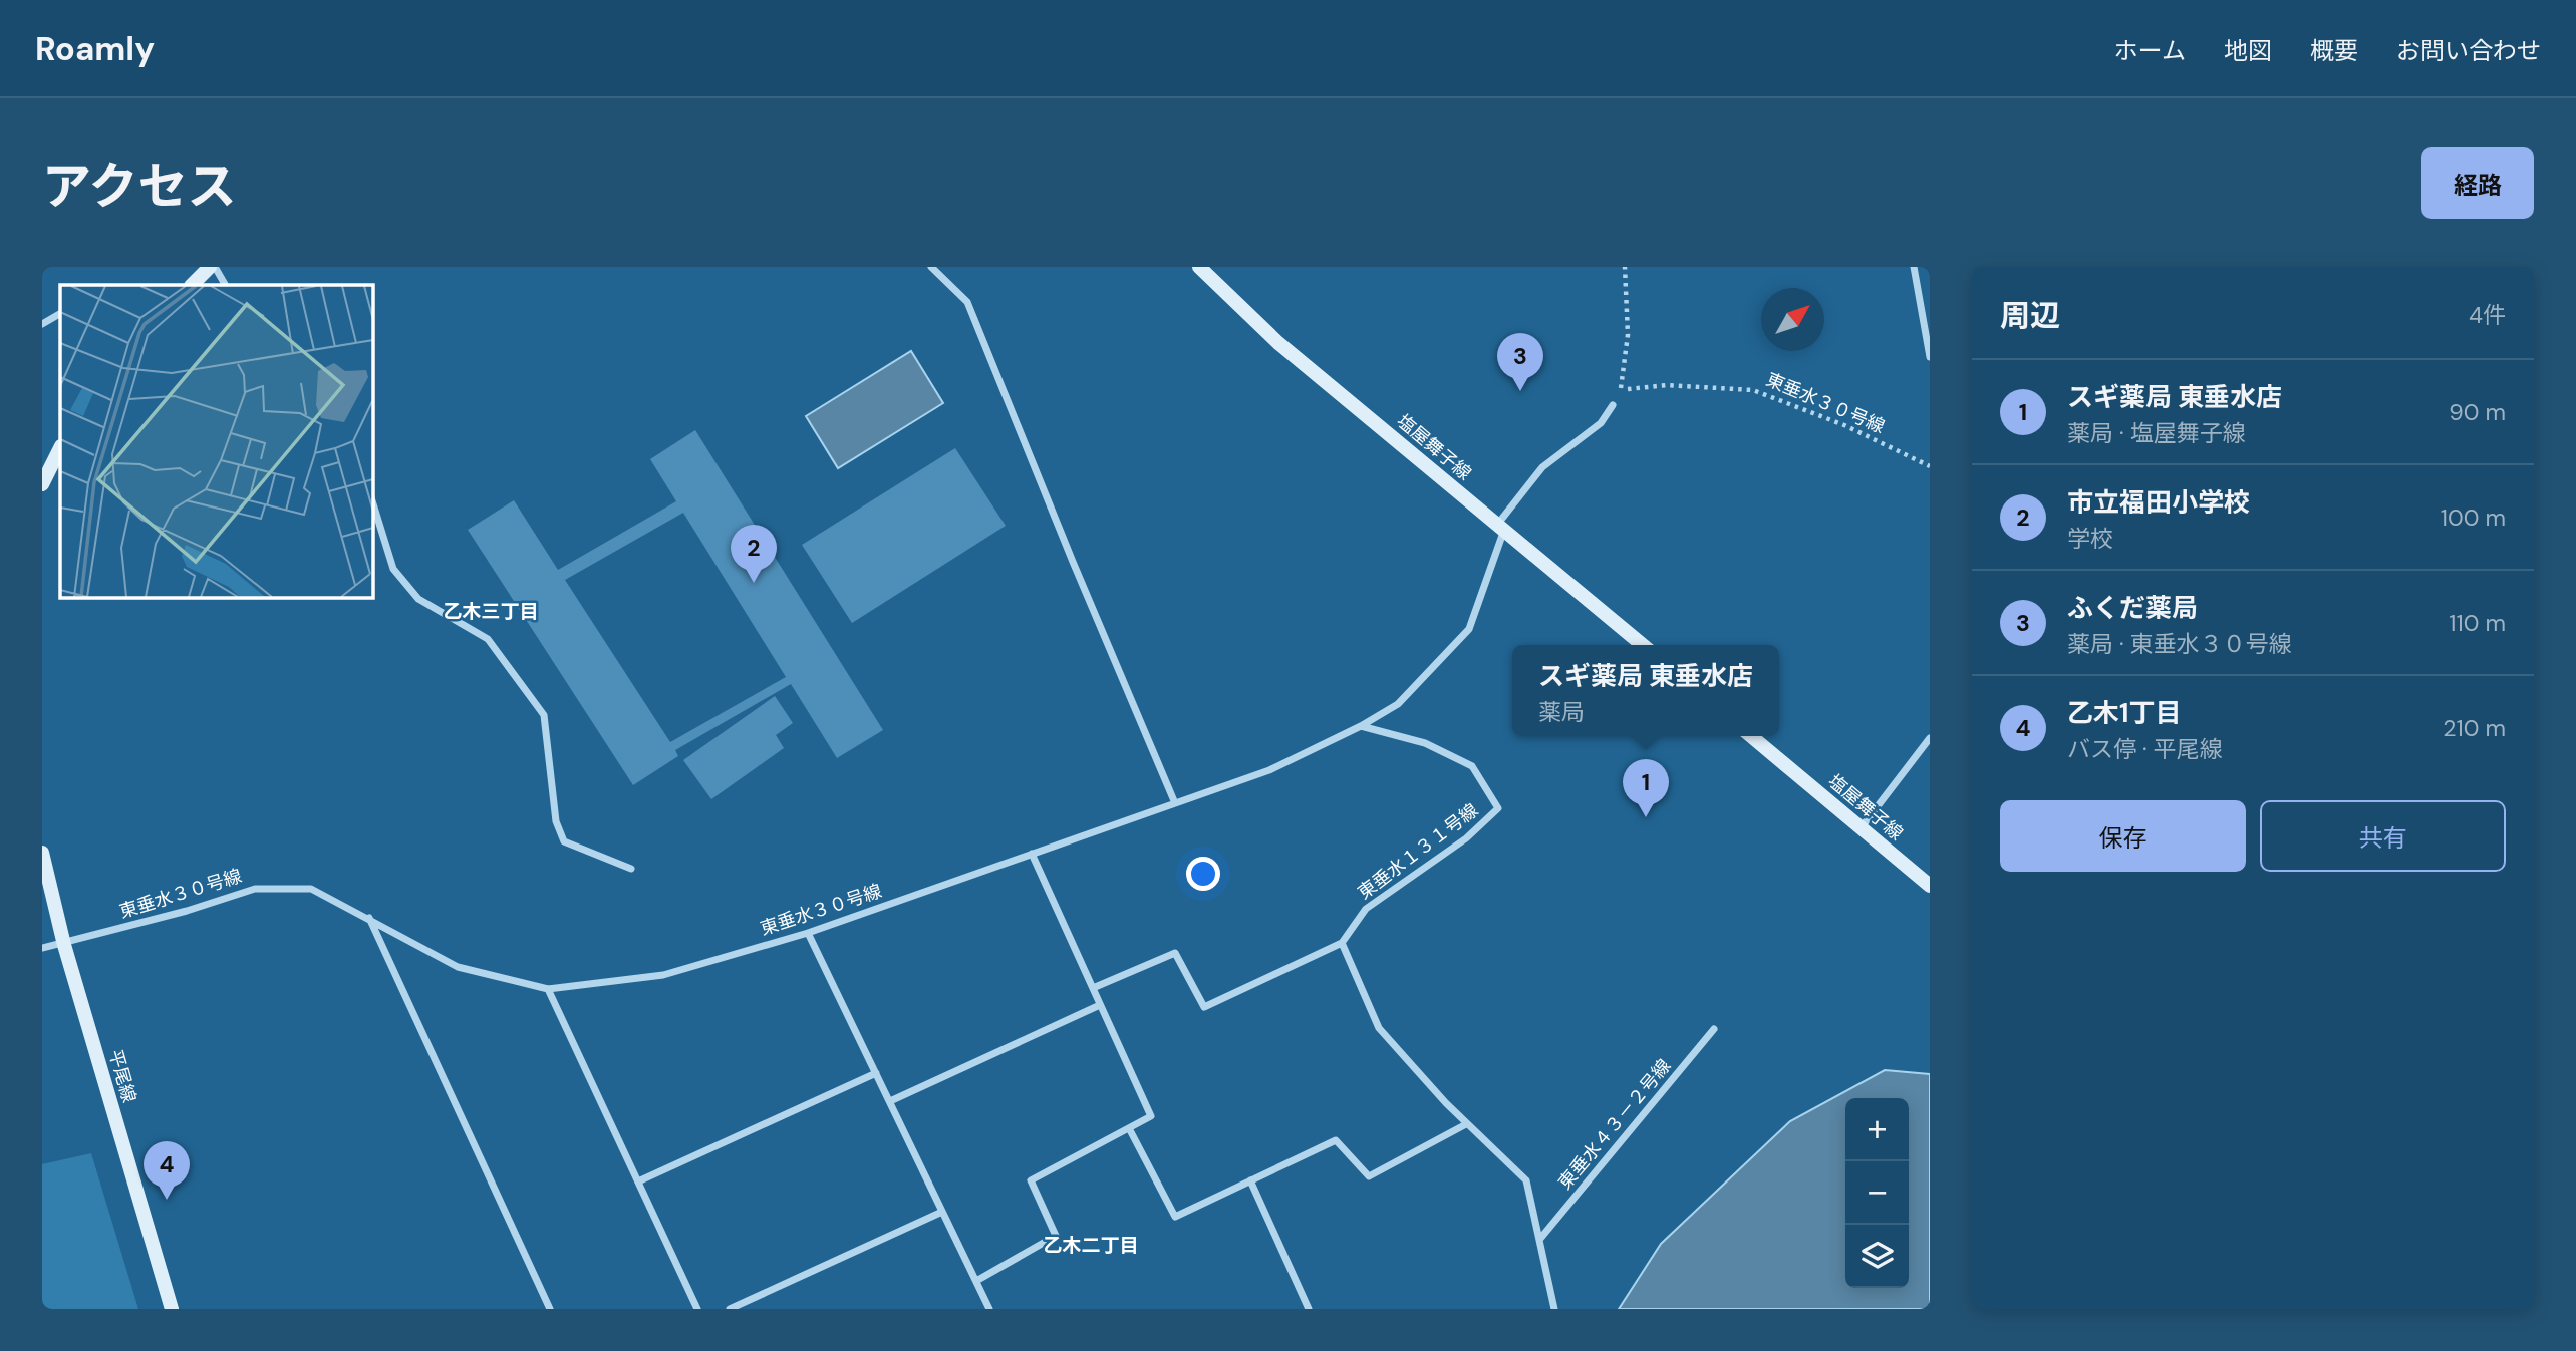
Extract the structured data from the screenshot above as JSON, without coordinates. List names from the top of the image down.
{
  "streets": {
    "street": [
      "東垂水３０号線",
      "塩屋舞子線",
      "東垂水１３１号線",
      "平尾線",
      "東垂水４３－２号線"
    ]
  },
  "crossings": [
    ["東垂水３０号線", "塩屋舞子線"],
    ["東垂水３０号線", "東垂水１３１号線"],
    ["東垂水３０号線", "平尾線"]
  ],
  "districts": ["乙木三丁目", "乙木二丁目"],
  "north": "top right",
  "page": {
    "header": "Roamly",
    "nav": [
      "ホーム",
      "地図",
      "概要",
      "お問い合わせ"
    ],
    "title": "アクセス",
    "buttons": [
      "経路",
      ["保存", "共有"]
    ],
    "heading": ["周辺", "4件"],
    "pins": [
      "3",
      "2",
      "1",
      "4"
    ],
    "list": [
      {
        "mark": "1",
        "name": "スギ薬局 東垂水店",
        "note": "薬局 · 塩屋舞子線",
        "value": "90 m"
      },
      {
        "mark": "2",
        "name": "市立福田小学校",
        "note": "学校",
        "value": "100 m"
      },
      {
        "mark": "3",
        "name": "ふくだ薬局",
        "note": "薬局 · 東垂水３０号線",
        "value": "110 m"
      },
      {
        "mark": "4",
        "name": "乙木1丁目",
        "note": "バス停 · 平尾線",
        "value": "210 m"
      }
    ],
    "popup": ["スギ薬局 東垂水店", "薬局"],
    "map_buttons": ["+", "−"]
  }
}
